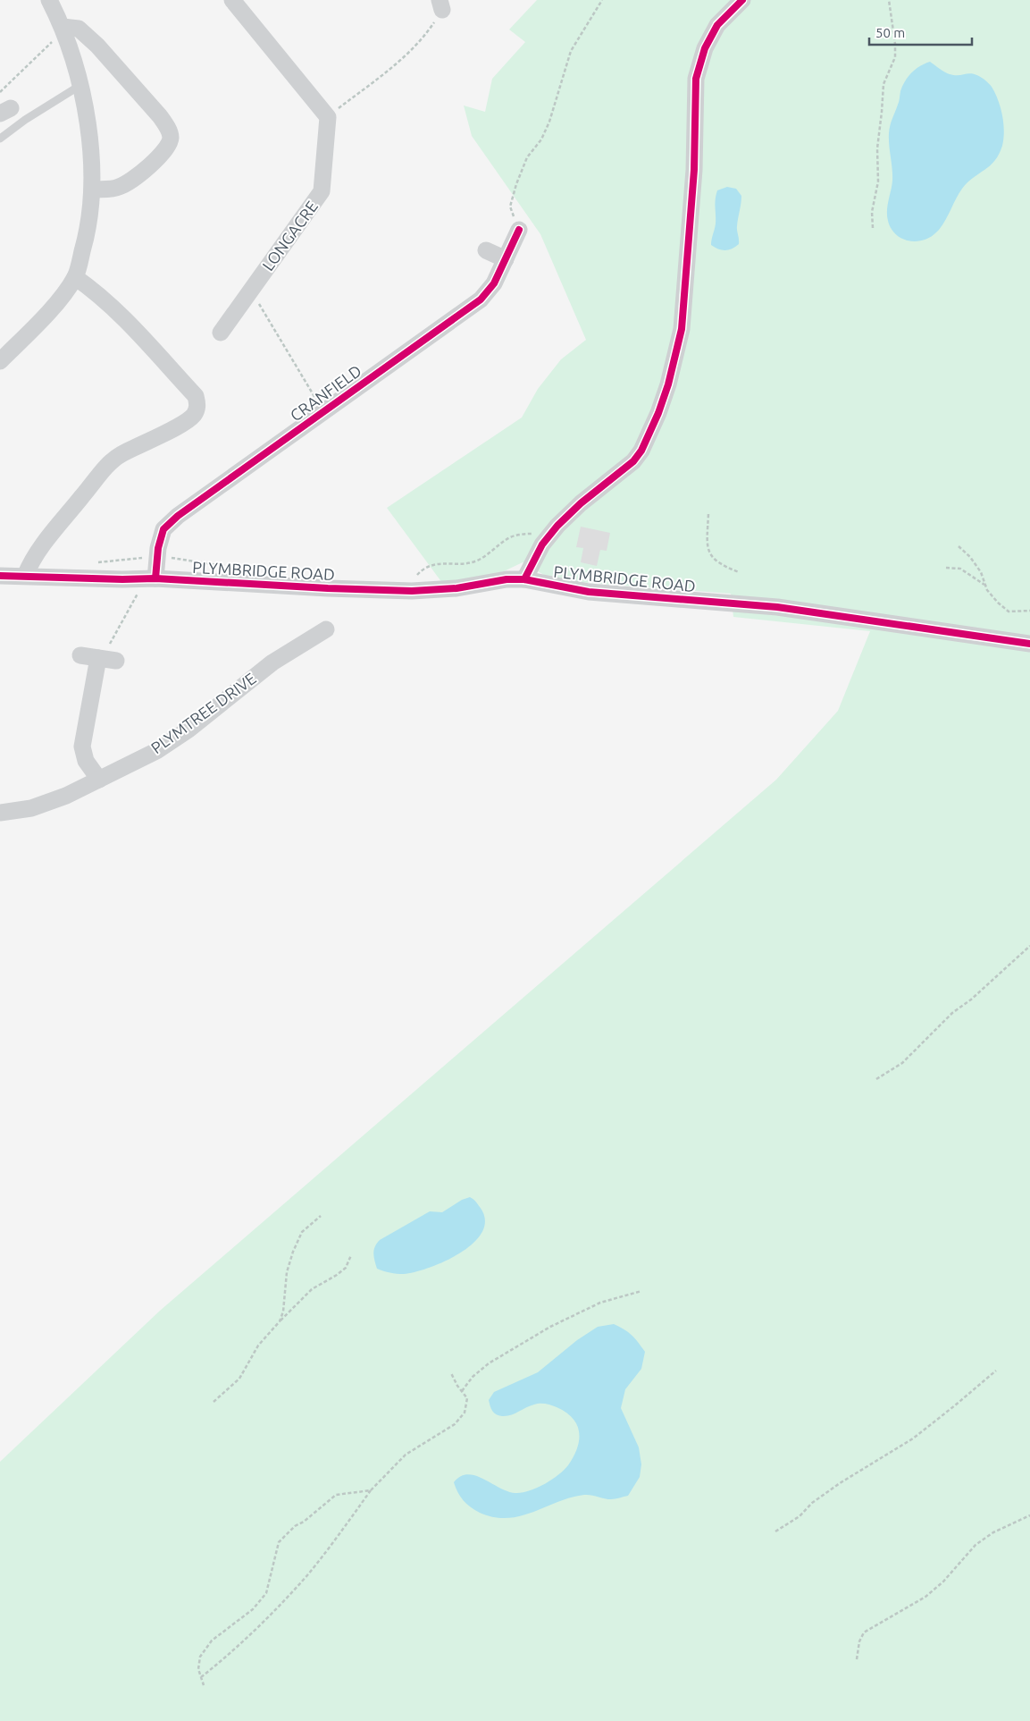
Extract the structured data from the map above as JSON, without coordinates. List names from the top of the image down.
{
  "streets": {
    "street": [
      "LONGACRE",
      "CRANFIELD",
      "PLYMBRIDGE ROAD",
      "PLYMTREE DRIVE"
    ]
  },
  "crossings": [
    ["CRANFIELD", "PLYMBRIDGE ROAD"]
  ],
  "scale_bar": "50 m"
}
